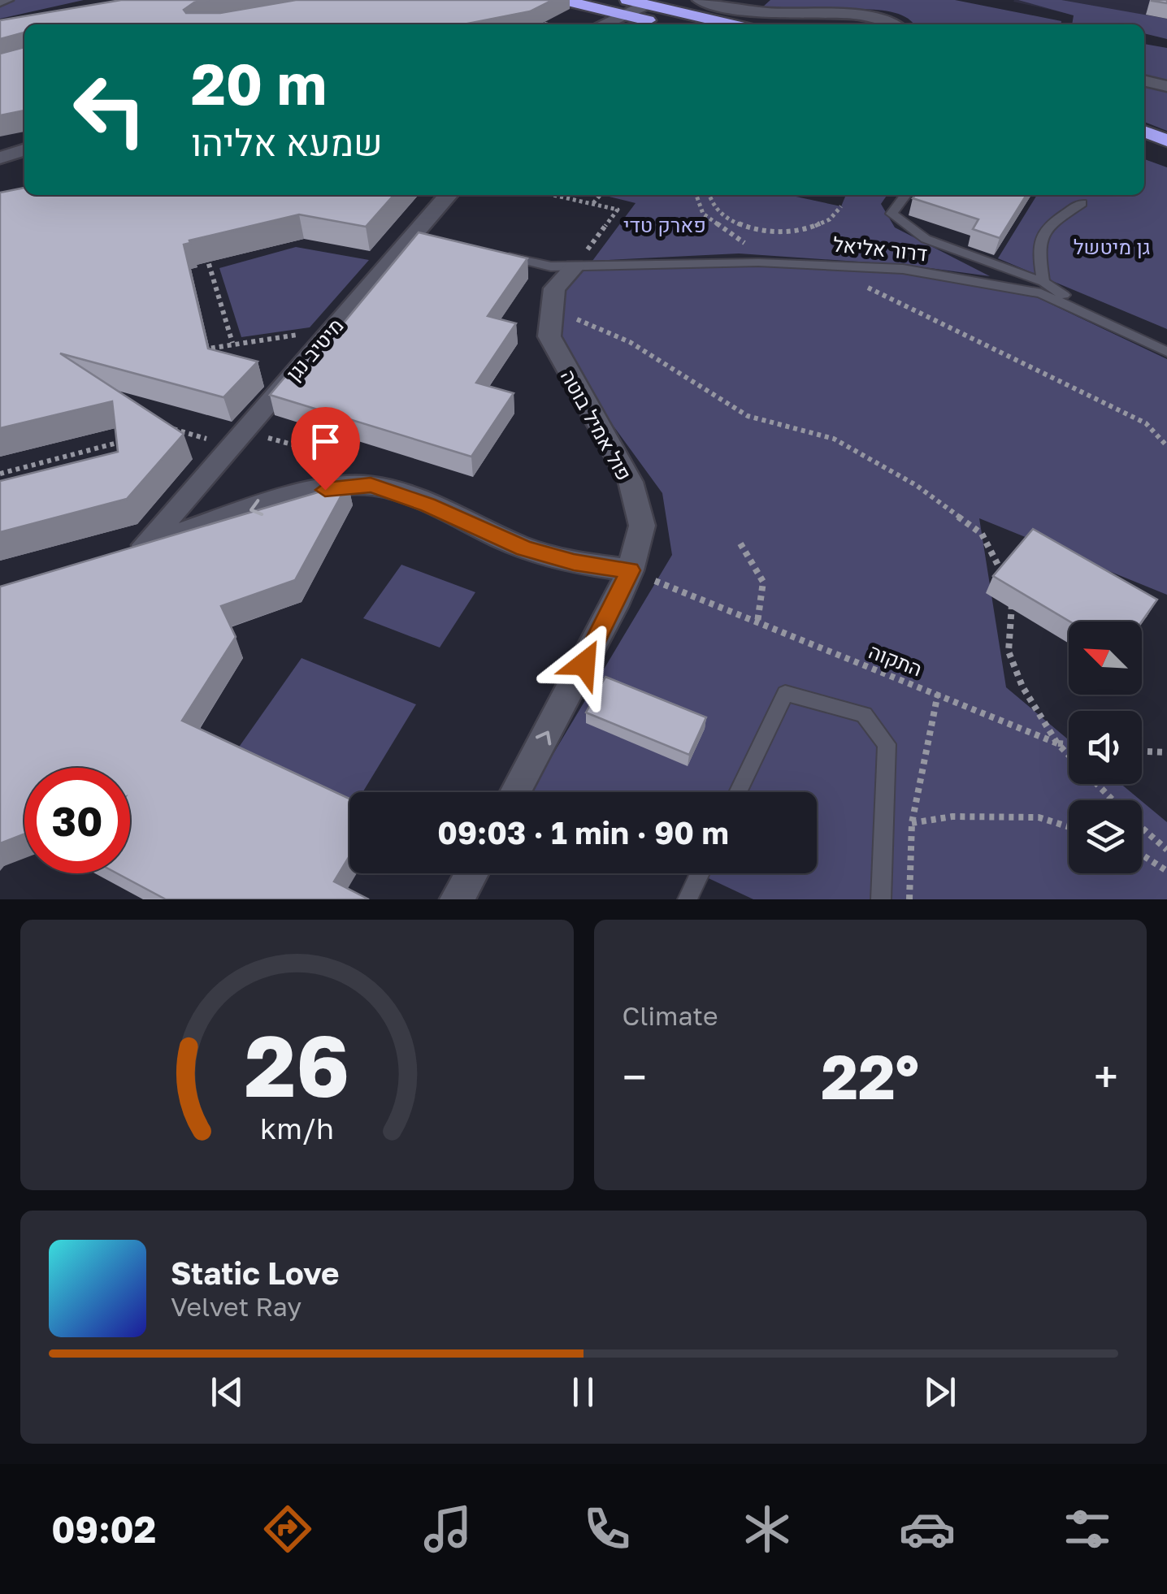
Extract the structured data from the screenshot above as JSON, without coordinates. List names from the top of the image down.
{
  "streets": {
    "street": ["מיטיב נגן", "פול אמיל בוטה"],
    "lane": ["דרור אליאל"],
    "path": ["התקוה"]
  },
  "crossings": [
    ["פול אמיל בוטה", "התקוה"]
  ],
  "one_way": ["פול אמיל בוטה"],
  "parks": ["פארק טדי", "גן מיטשל"],
  "north": "top left",
  "page": {
    "turn": ["20 m", "שמעא אליהו"],
    "limit": "30",
    "trip": "09:03 · 1 min · 90 m",
    "tile": "Climate",
    "heat": ["−", "22°", "+"],
    "song": ["Static Love", "Velvet Ray"],
    "tabs": "09:02",
    "gauge": ["26", "km/h"]
  }
}
